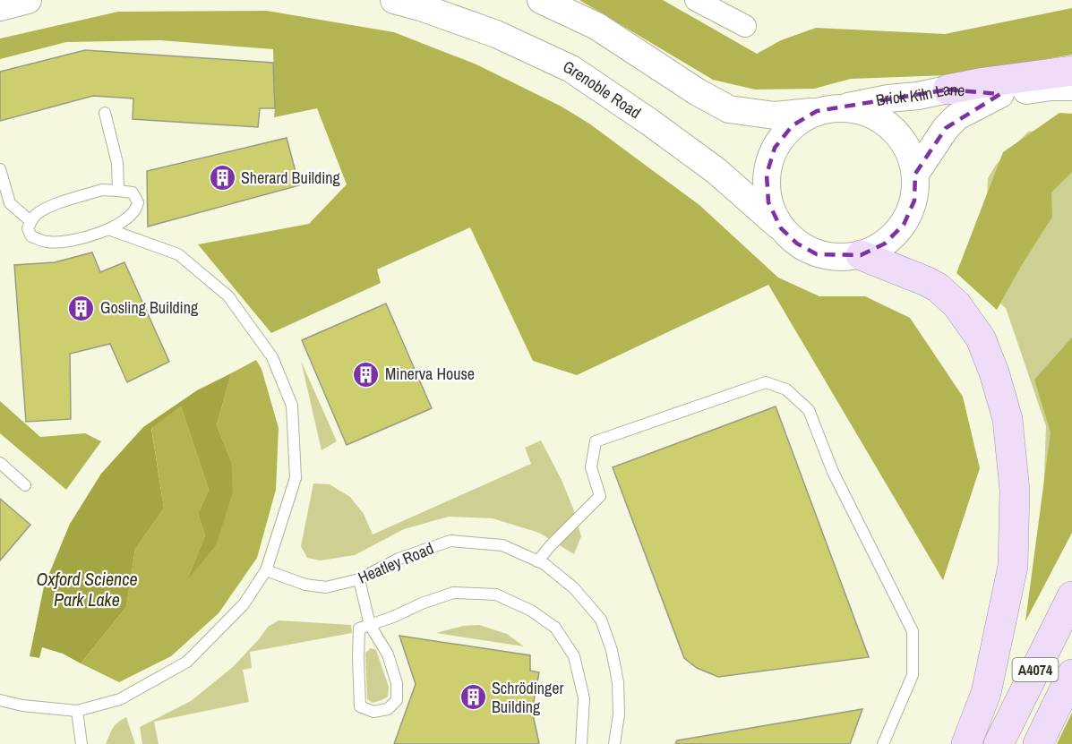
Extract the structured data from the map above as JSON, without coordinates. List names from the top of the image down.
{
  "streets": {
    "main road": ["A4074"],
    "street": ["Grenoble Road", "Brick Kiln Lane"],
    "lane": ["Heatley Road"]
  },
  "crossings": [
    ["Grenoble Road", "Brick Kiln Lane"]
  ],
  "water": ["Oxford Science Park Lake"],
  "places": {
    "building": [
      "Sherard Building",
      "Gosling Building",
      "Minerva House",
      "Schrödinger Building"
    ]
  }
}
